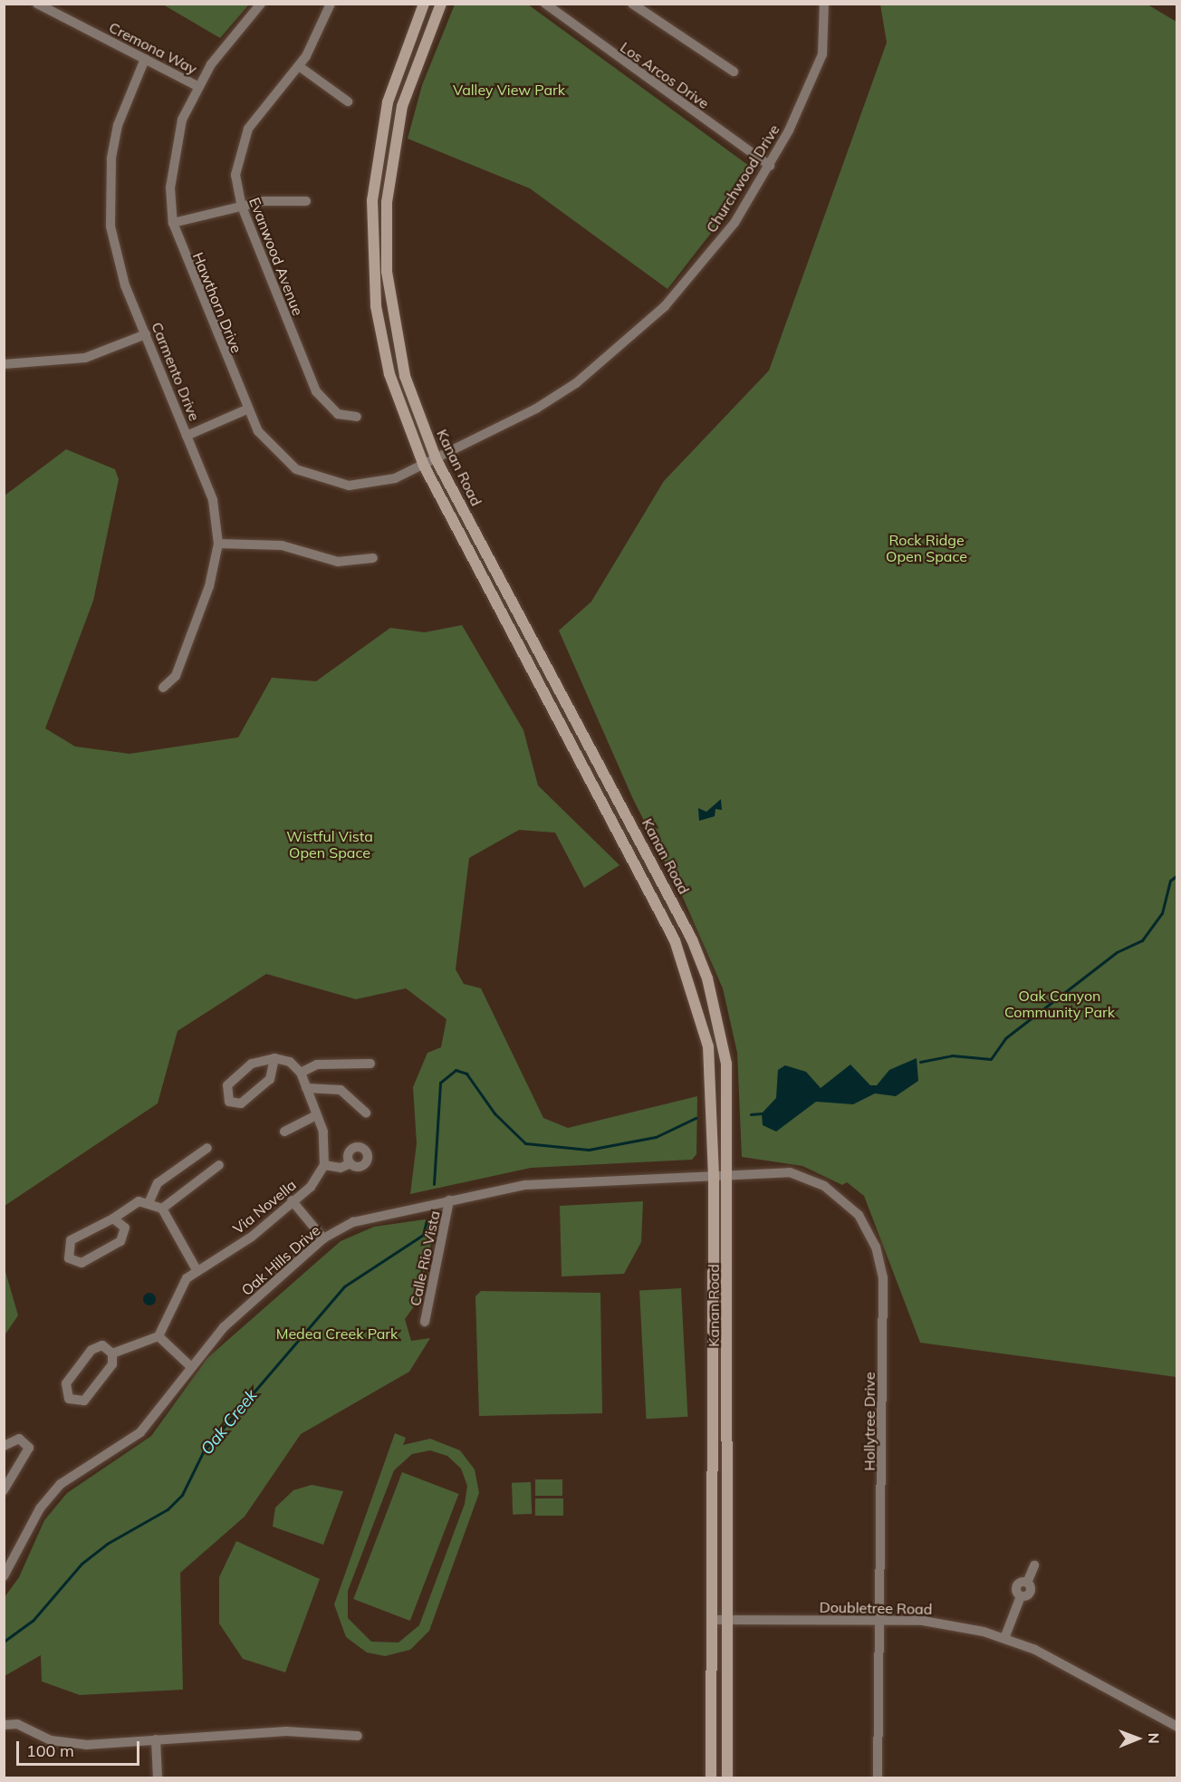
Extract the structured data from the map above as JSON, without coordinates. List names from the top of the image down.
{
  "streets": {
    "main road": ["Kanan Road"],
    "street": [
      "Cremona Way",
      "Los Arcos Drive",
      "Churchwood Drive",
      "Evanwood Avenue",
      "Hawthorn Drive",
      "Carmento Drive",
      "Via Novella",
      "Calle Rio Vista",
      "Oak Hills Drive",
      "Hollytree Drive",
      "Doubletree Road"
    ]
  },
  "crossings": [
    ["Cremona Way", "Hawthorn Drive"],
    ["Cremona Way", "Carmento Drive"],
    ["Los Arcos Drive", "Churchwood Drive"],
    ["Churchwood Drive", "Hawthorn Drive"],
    ["Churchwood Drive", "Kanan Road"],
    ["Hawthorn Drive", "Kanan Road"],
    ["Kanan Road", "Oak Hills Drive"],
    ["Kanan Road", "Hollytree Drive"],
    ["Kanan Road", "Doubletree Road"],
    ["Calle Rio Vista", "Oak Hills Drive"],
    ["Oak Hills Drive", "Hollytree Drive"],
    ["Hollytree Drive", "Doubletree Road"]
  ],
  "water": ["Oak Creek"],
  "parks": [
    "Valley View Park",
    "Rock Ridge Open Space",
    "Wistful Vista Open Space",
    "Oak Canyon Community Park",
    "Medea Creek Park"
  ],
  "scale_bar": "100 m",
  "north": "right"
}
